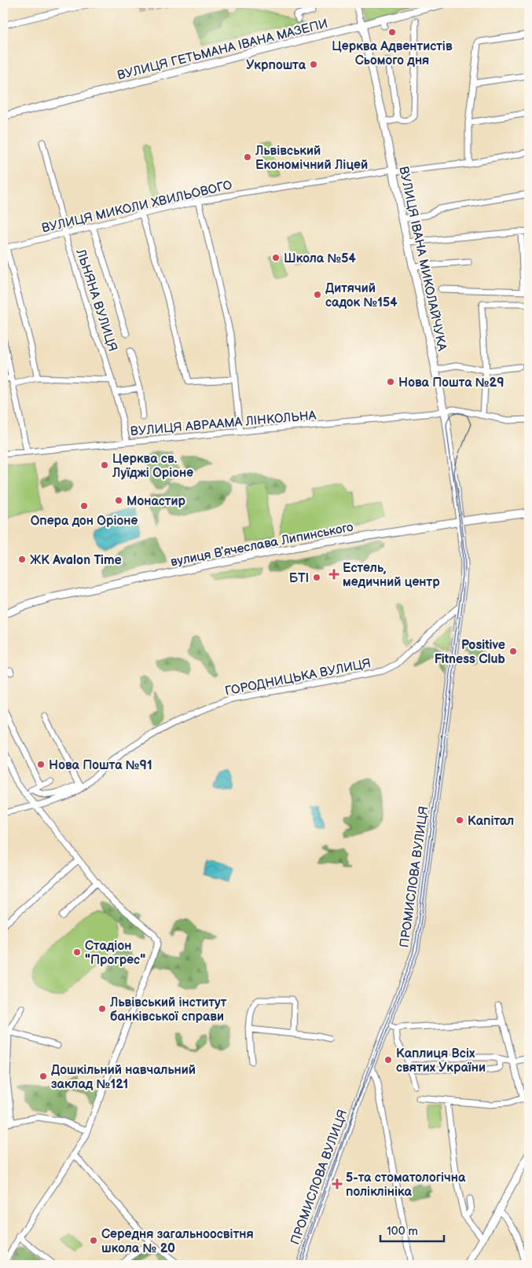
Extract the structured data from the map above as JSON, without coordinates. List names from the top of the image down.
{
  "streets": {
    "main road": [
      "ВУЛИЦЯ ГЕТЬМАНА ІВАНА МАЗЕПИ",
      "ВУЛИЦЯ ІВАНА МИКОЛАЙЧУКА",
      "вулиця Вʼячеслава Липинського",
      "ПРОМИСЛОВА ВУЛИЦЯ"
    ],
    "street": [
      "ВУЛИЦЯ МИКОЛИ ХВИЛЬОВОГО",
      "ЛЬНЯНА ВУЛИЦЯ",
      "ВУЛИЦЯ АВРААМА ЛІНКОЛЬНА",
      "ГОРОДНИЦЬКА ВУЛИЦЯ"
    ]
  },
  "crossings": [
    ["ВУЛИЦЯ ГЕТЬМАНА ІВАНА МАЗЕПИ", "ВУЛИЦЯ ІВАНА МИКОЛАЙЧУКА"],
    ["ВУЛИЦЯ МИКОЛИ ХВИЛЬОВОГО", "ВУЛИЦЯ ІВАНА МИКОЛАЙЧУКА"],
    ["ВУЛИЦЯ МИКОЛИ ХВИЛЬОВОГО", "ЛЬНЯНА ВУЛИЦЯ"],
    ["ВУЛИЦЯ ІВАНА МИКОЛАЙЧУКА", "ВУЛИЦЯ АВРААМА ЛІНКОЛЬНА"],
    ["ВУЛИЦЯ ІВАНА МИКОЛАЙЧУКА", "вулиця Вʼячеслава Липинського"],
    ["ВУЛИЦЯ ІВАНА МИКОЛАЙЧУКА", "ПРОМИСЛОВА ВУЛИЦЯ"],
    ["ЛЬНЯНА ВУЛИЦЯ", "ВУЛИЦЯ АВРААМА ЛІНКОЛЬНА"],
    ["вулиця Вʼячеслава Липинського", "ПРОМИСЛОВА ВУЛИЦЯ"],
    ["ГОРОДНИЦЬКА ВУЛИЦЯ", "ПРОМИСЛОВА ВУЛИЦЯ"]
  ],
  "places": {
    "other": [
      "Церква Адвентистів Сьомого дня",
      "Укрпошта",
      "Львівський Економічний Ліцей",
      "Школа №54",
      "Дитячий садок №154",
      "Нова Пошта №29",
      "Церква св. Луїджі Оріоне",
      "Монастир",
      "Опера дон Оріоне",
      "ЖК Avalon Time",
      "БТІ",
      "Positive Fitness Club",
      "Нова Пошта №91",
      "Капітал",
      "Стадіон \"Прогрес\"",
      "Львівський інститут банківської справи",
      "Каплиця Всіх святих України",
      "Дошкільний навчальний заклад №121",
      "Середня загальноосвітня школа № 20"
    ],
    "health": ["Естель, медичний центр", "5-та стоматологічна поліклініка"]
  },
  "scale_bar": "100 m"
}
